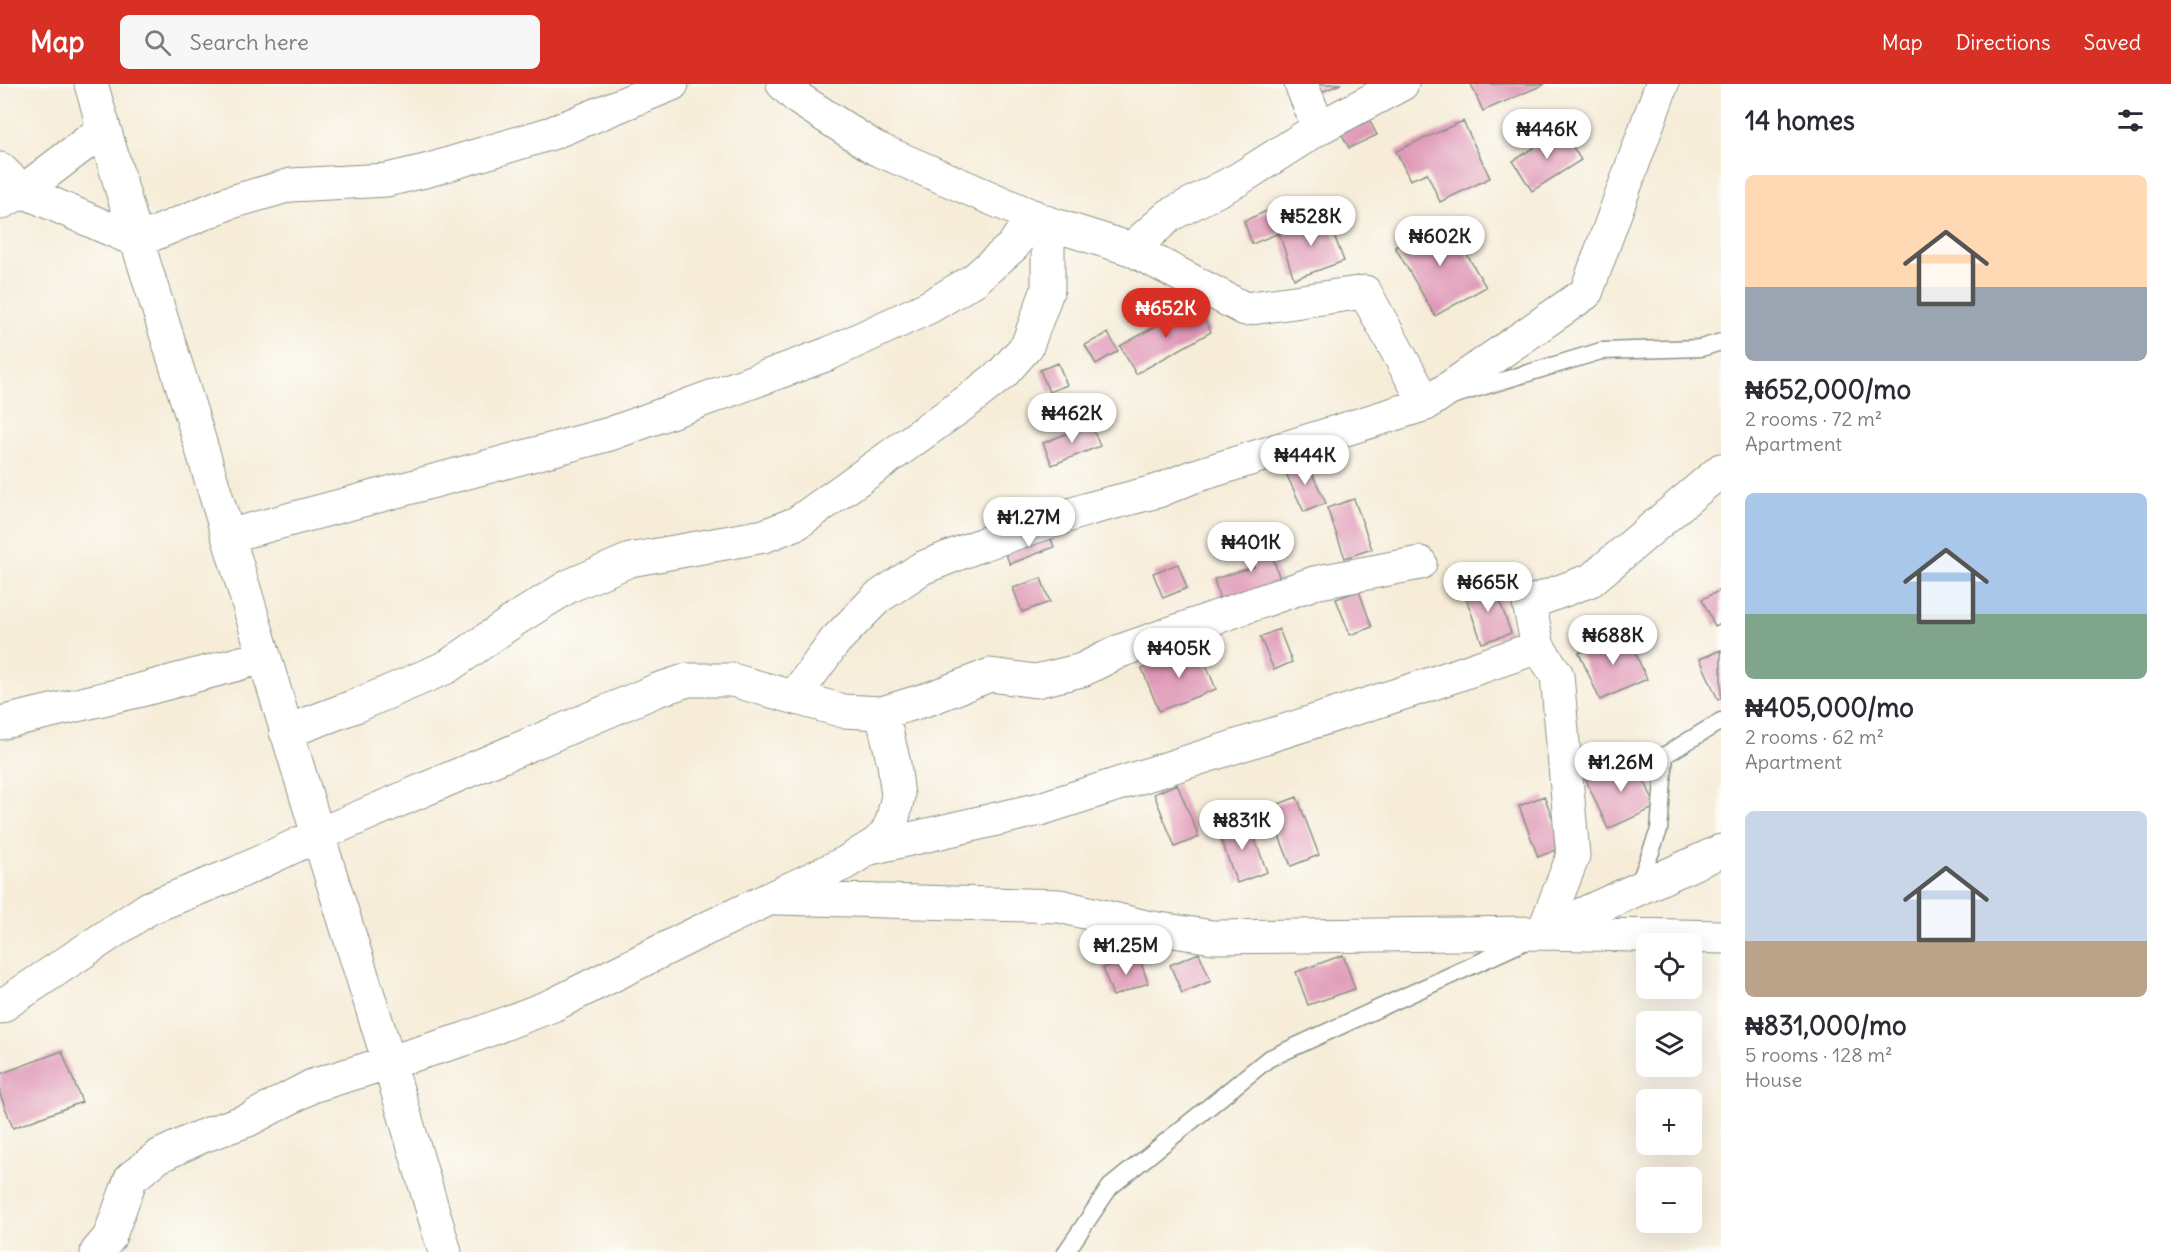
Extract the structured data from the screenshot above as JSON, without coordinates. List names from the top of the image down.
{
  "page": {
    "header": "Map",
    "search": "Search here",
    "nav": ["Map", "Directions", "Saved"],
    "heading": "14 homes",
    "price": [
      "₦446K",
      "₦528K",
      "₦602K",
      "₦652K",
      "₦462K",
      "₦444K",
      "₦1.27M",
      "₦401K",
      "₦665K",
      "₦688K",
      "₦405K",
      "₦1.26M",
      "₦831K",
      "₦1.25M"
    ],
    "list": [
      {
        "name": "₦652,000/mo",
        "note": "2 rooms · 72 m² · Apartment"
      },
      {
        "name": "₦405,000/mo",
        "note": "2 rooms · 62 m² · Apartment"
      },
      {
        "name": "₦831,000/mo",
        "note": "5 rooms · 128 m² · House"
      }
    ],
    "map_buttons": ["+", "−"]
  }
}
